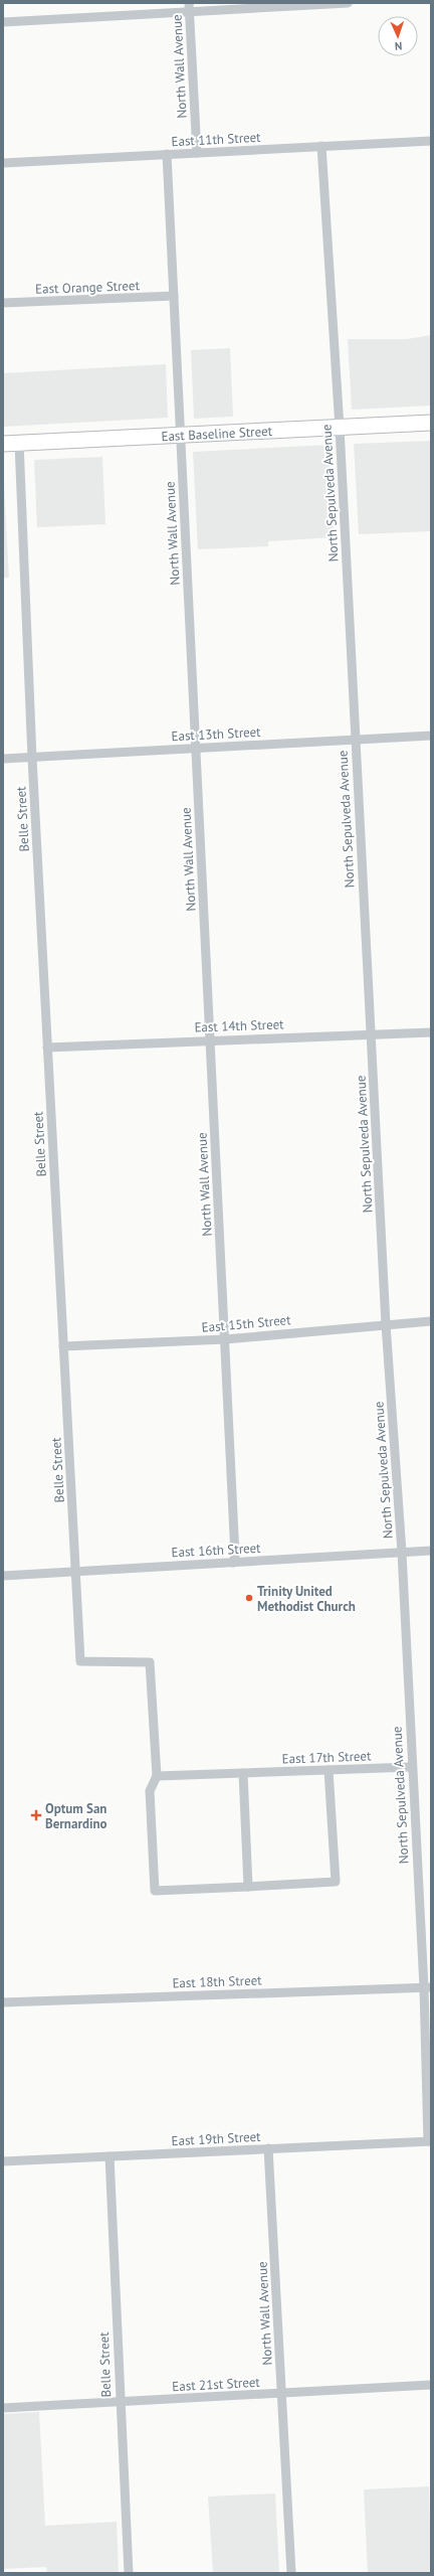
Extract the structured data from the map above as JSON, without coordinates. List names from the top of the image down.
{
  "streets": {
    "main road": ["East Baseline Street"],
    "street": [
      "North Wall Avenue",
      "East 11th Street",
      "East Orange Street",
      "North Sepulveda Avenue",
      "East 13th Street",
      "Belle Street",
      "East 14th Street",
      "East 15th Street",
      "East 16th Street",
      "East 17th Street",
      "East 18th Street",
      "East 19th Street",
      "East 21st Street"
    ]
  },
  "crossings": [
    ["North Wall Avenue", "East 11th Street"],
    ["North Wall Avenue", "East Orange Street"],
    ["North Wall Avenue", "East Baseline Street"],
    ["North Wall Avenue", "East 13th Street"],
    ["North Wall Avenue", "East 14th Street"],
    ["North Wall Avenue", "East 15th Street"],
    ["North Wall Avenue", "East 16th Street"],
    ["North Wall Avenue", "East 19th Street"],
    ["North Wall Avenue", "East 21st Street"],
    ["East 11th Street", "North Sepulveda Avenue"],
    ["East Baseline Street", "North Sepulveda Avenue"],
    ["East Baseline Street", "Belle Street"],
    ["North Sepulveda Avenue", "East 13th Street"],
    ["North Sepulveda Avenue", "East 14th Street"],
    ["North Sepulveda Avenue", "East 15th Street"],
    ["North Sepulveda Avenue", "East 16th Street"],
    ["North Sepulveda Avenue", "East 17th Street"],
    ["North Sepulveda Avenue", "East 18th Street"],
    ["North Sepulveda Avenue", "East 19th Street"],
    ["East 13th Street", "Belle Street"],
    ["Belle Street", "East 14th Street"],
    ["Belle Street", "East 15th Street"],
    ["Belle Street", "East 16th Street"],
    ["Belle Street", "East 17th Street"],
    ["Belle Street", "East 19th Street"],
    ["Belle Street", "East 21st Street"]
  ],
  "places": {
    "other": ["Trinity United Methodist Church"],
    "health": ["Optum San Bernardino"]
  },
  "north": "bottom"
}
